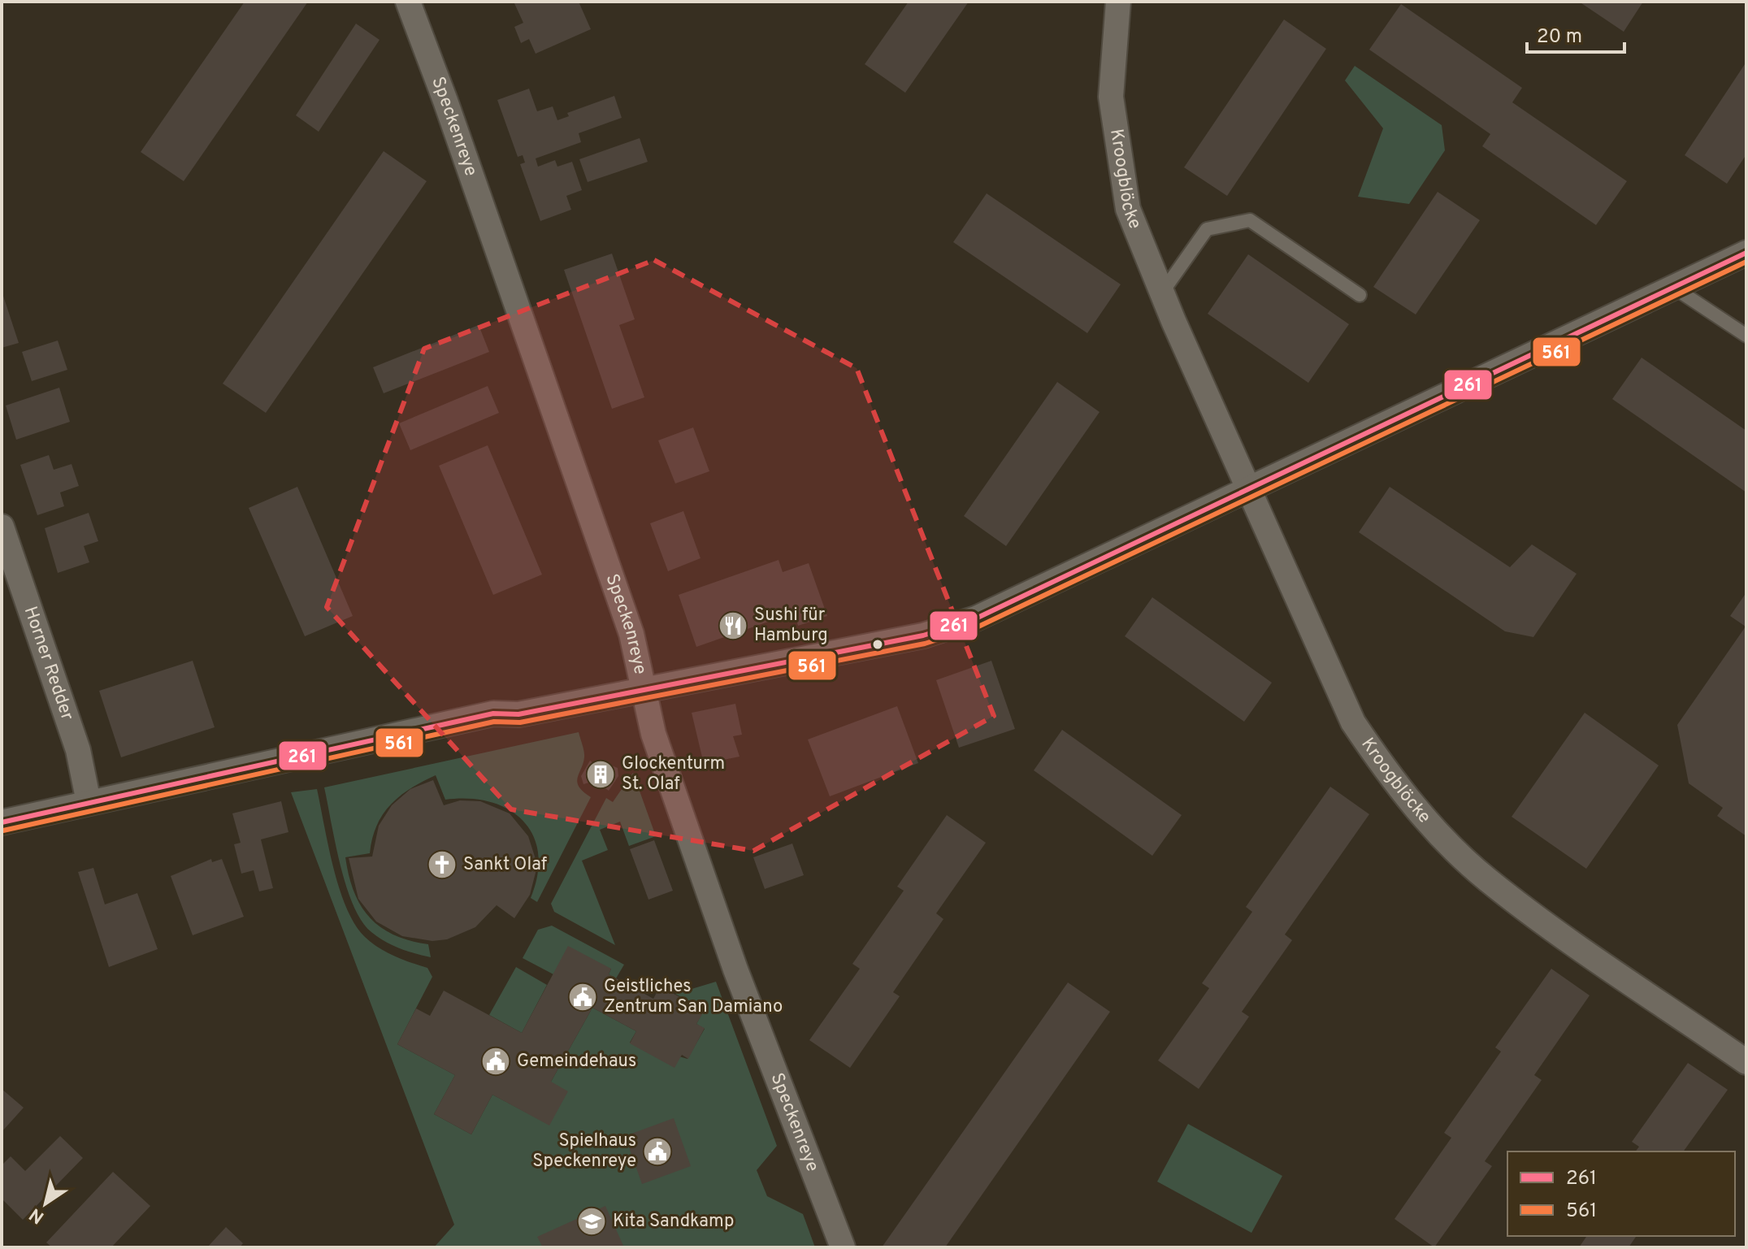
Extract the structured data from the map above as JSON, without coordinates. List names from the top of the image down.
{
  "streets": {
    "street": ["Speckenreye", "Kroogblöcke", "Horner Redder"]
  },
  "places": {
    "restaurant": ["Sushi für Hamburg"],
    "building": ["Glockenturm St. Olaf"],
    "church": ["Sankt Olaf"],
    "public building": ["Geistliches Zentrum San Damiano", "Gemeindehaus", "Spielhaus Speckenreye"],
    "school or university": ["Kita Sandkamp"]
  },
  "lines": ["transit line 261", "transit line 561"],
  "legend": ["261", "561"],
  "scale_bar": "20 m",
  "north": "bottom left"
}
